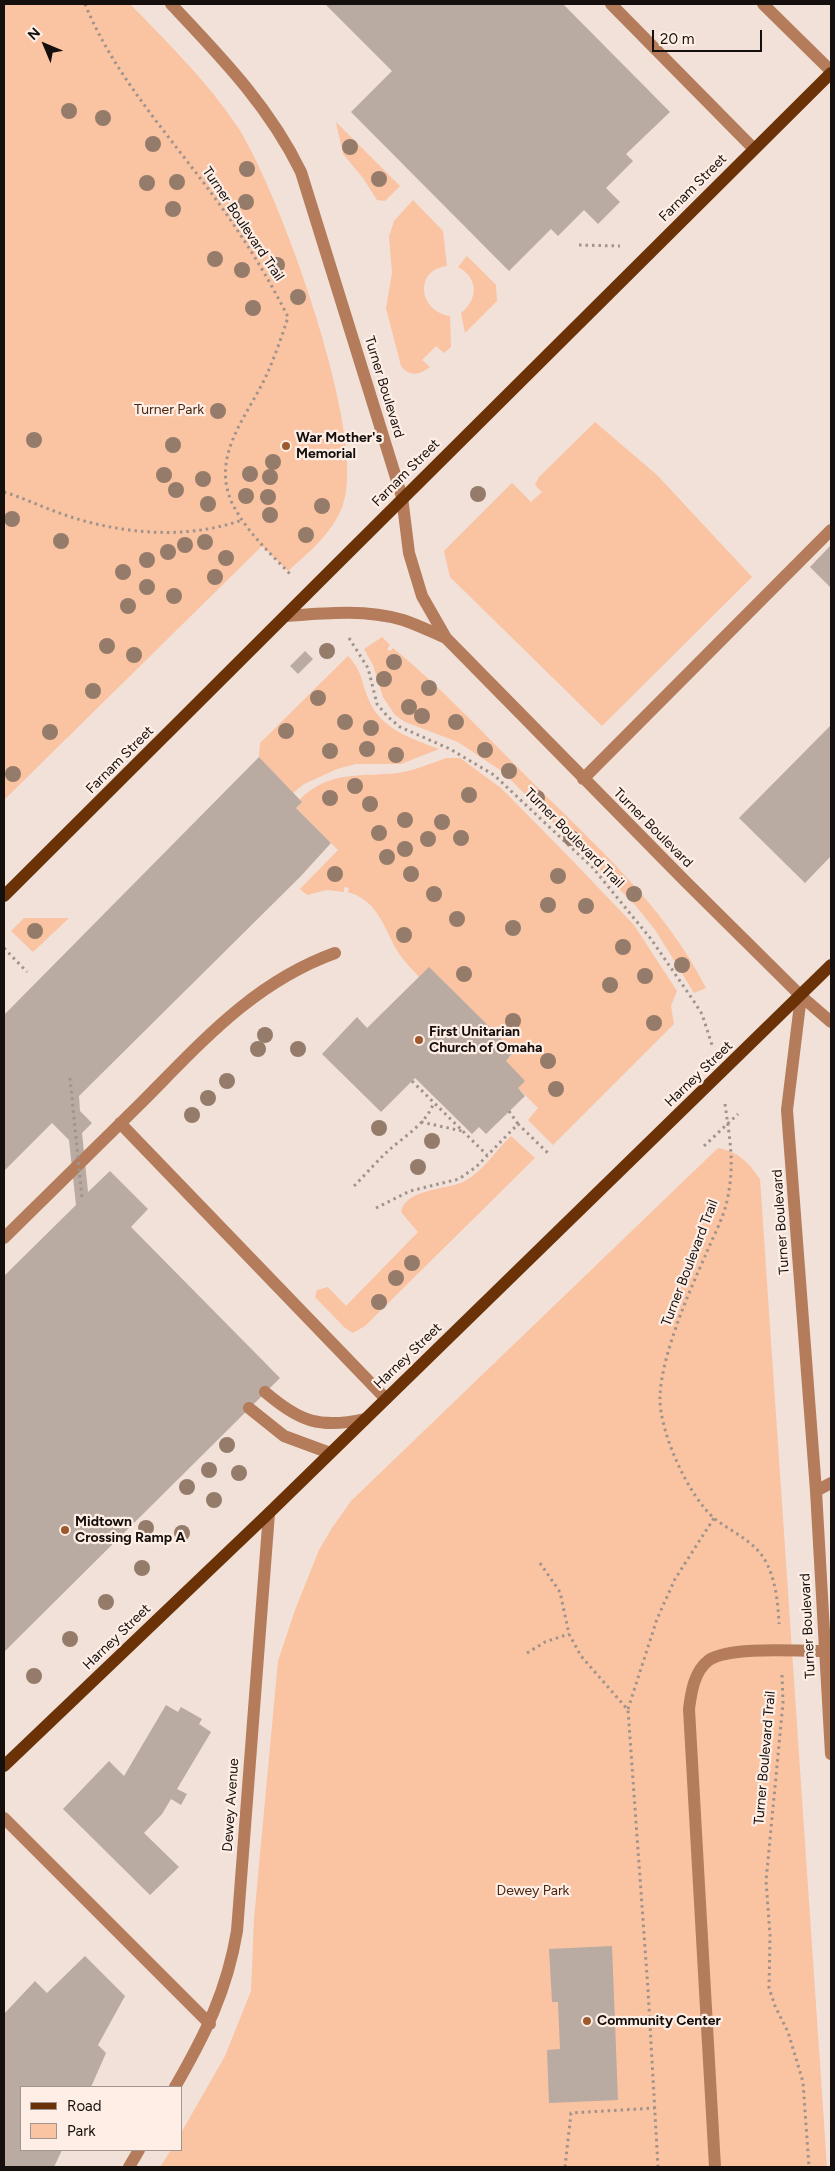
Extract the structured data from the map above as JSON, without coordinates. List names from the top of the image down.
{
  "streets": {
    "main road": ["Farnam Street", "Harney Street"],
    "street": ["Turner Boulevard", "Dewey Avenue"],
    "path": ["Turner Boulevard Trail"]
  },
  "crossings": [
    ["Farnam Street", "Turner Boulevard"],
    ["Turner Boulevard Trail", "Harney Street"],
    ["Turner Boulevard", "Harney Street"],
    ["Harney Street", "Dewey Avenue"]
  ],
  "parks": ["Turner Park", "Dewey Park"],
  "places": [
    "War Mother's Memorial",
    "First Unitarian Church of Omaha",
    "Midtown Crossing Ramp A",
    "Community Center"
  ],
  "legend": ["Road", "Park"],
  "scale_bar": "20 m",
  "north": "top left"
}
